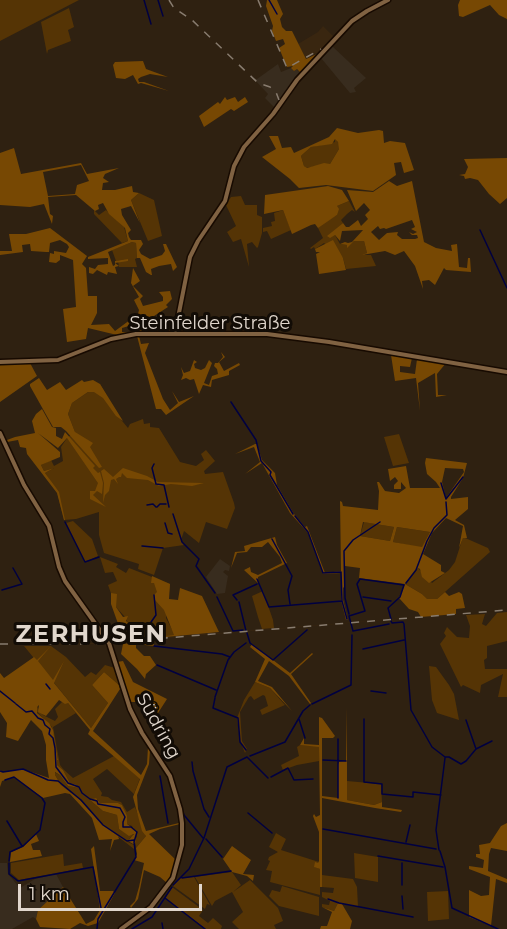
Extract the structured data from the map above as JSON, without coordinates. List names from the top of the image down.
{
  "streets": {
    "main road": ["Steinfelder Straße", "Südring"]
  },
  "districts": ["ZERHUSEN"],
  "scale_bar": "1 km"
}
